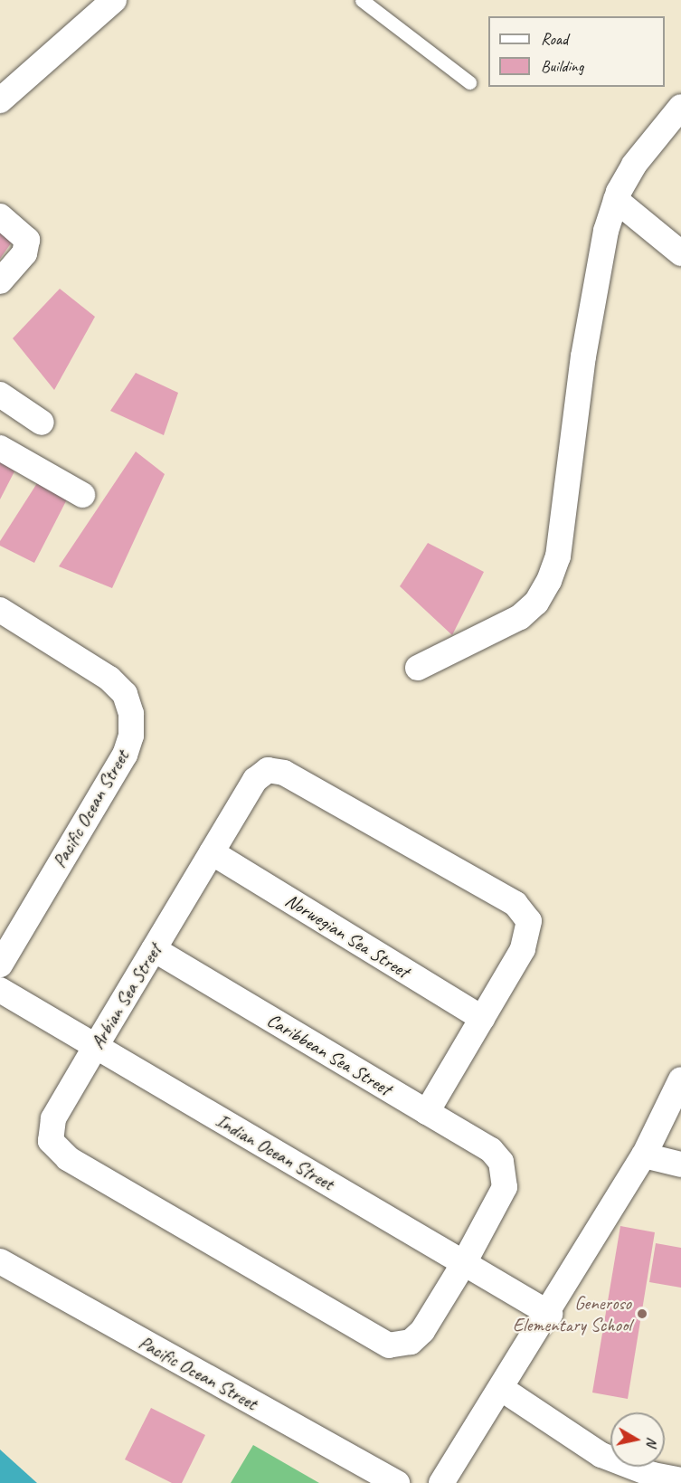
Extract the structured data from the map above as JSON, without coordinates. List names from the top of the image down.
{
  "streets": {
    "street": [
      "Pacific Ocean Street",
      "Norwegian Sea Street",
      "Arbian Sea Street",
      "Caribbean Sea Street",
      "Indian Ocean Street"
    ]
  },
  "crossings": [
    ["Norwegian Sea Street", "Arbian Sea Street"],
    ["Arbian Sea Street", "Caribbean Sea Street"],
    ["Arbian Sea Street", "Indian Ocean Street"]
  ],
  "places": ["Generoso Elementary School"],
  "legend": ["Road", "Building"],
  "north": "right"
}
